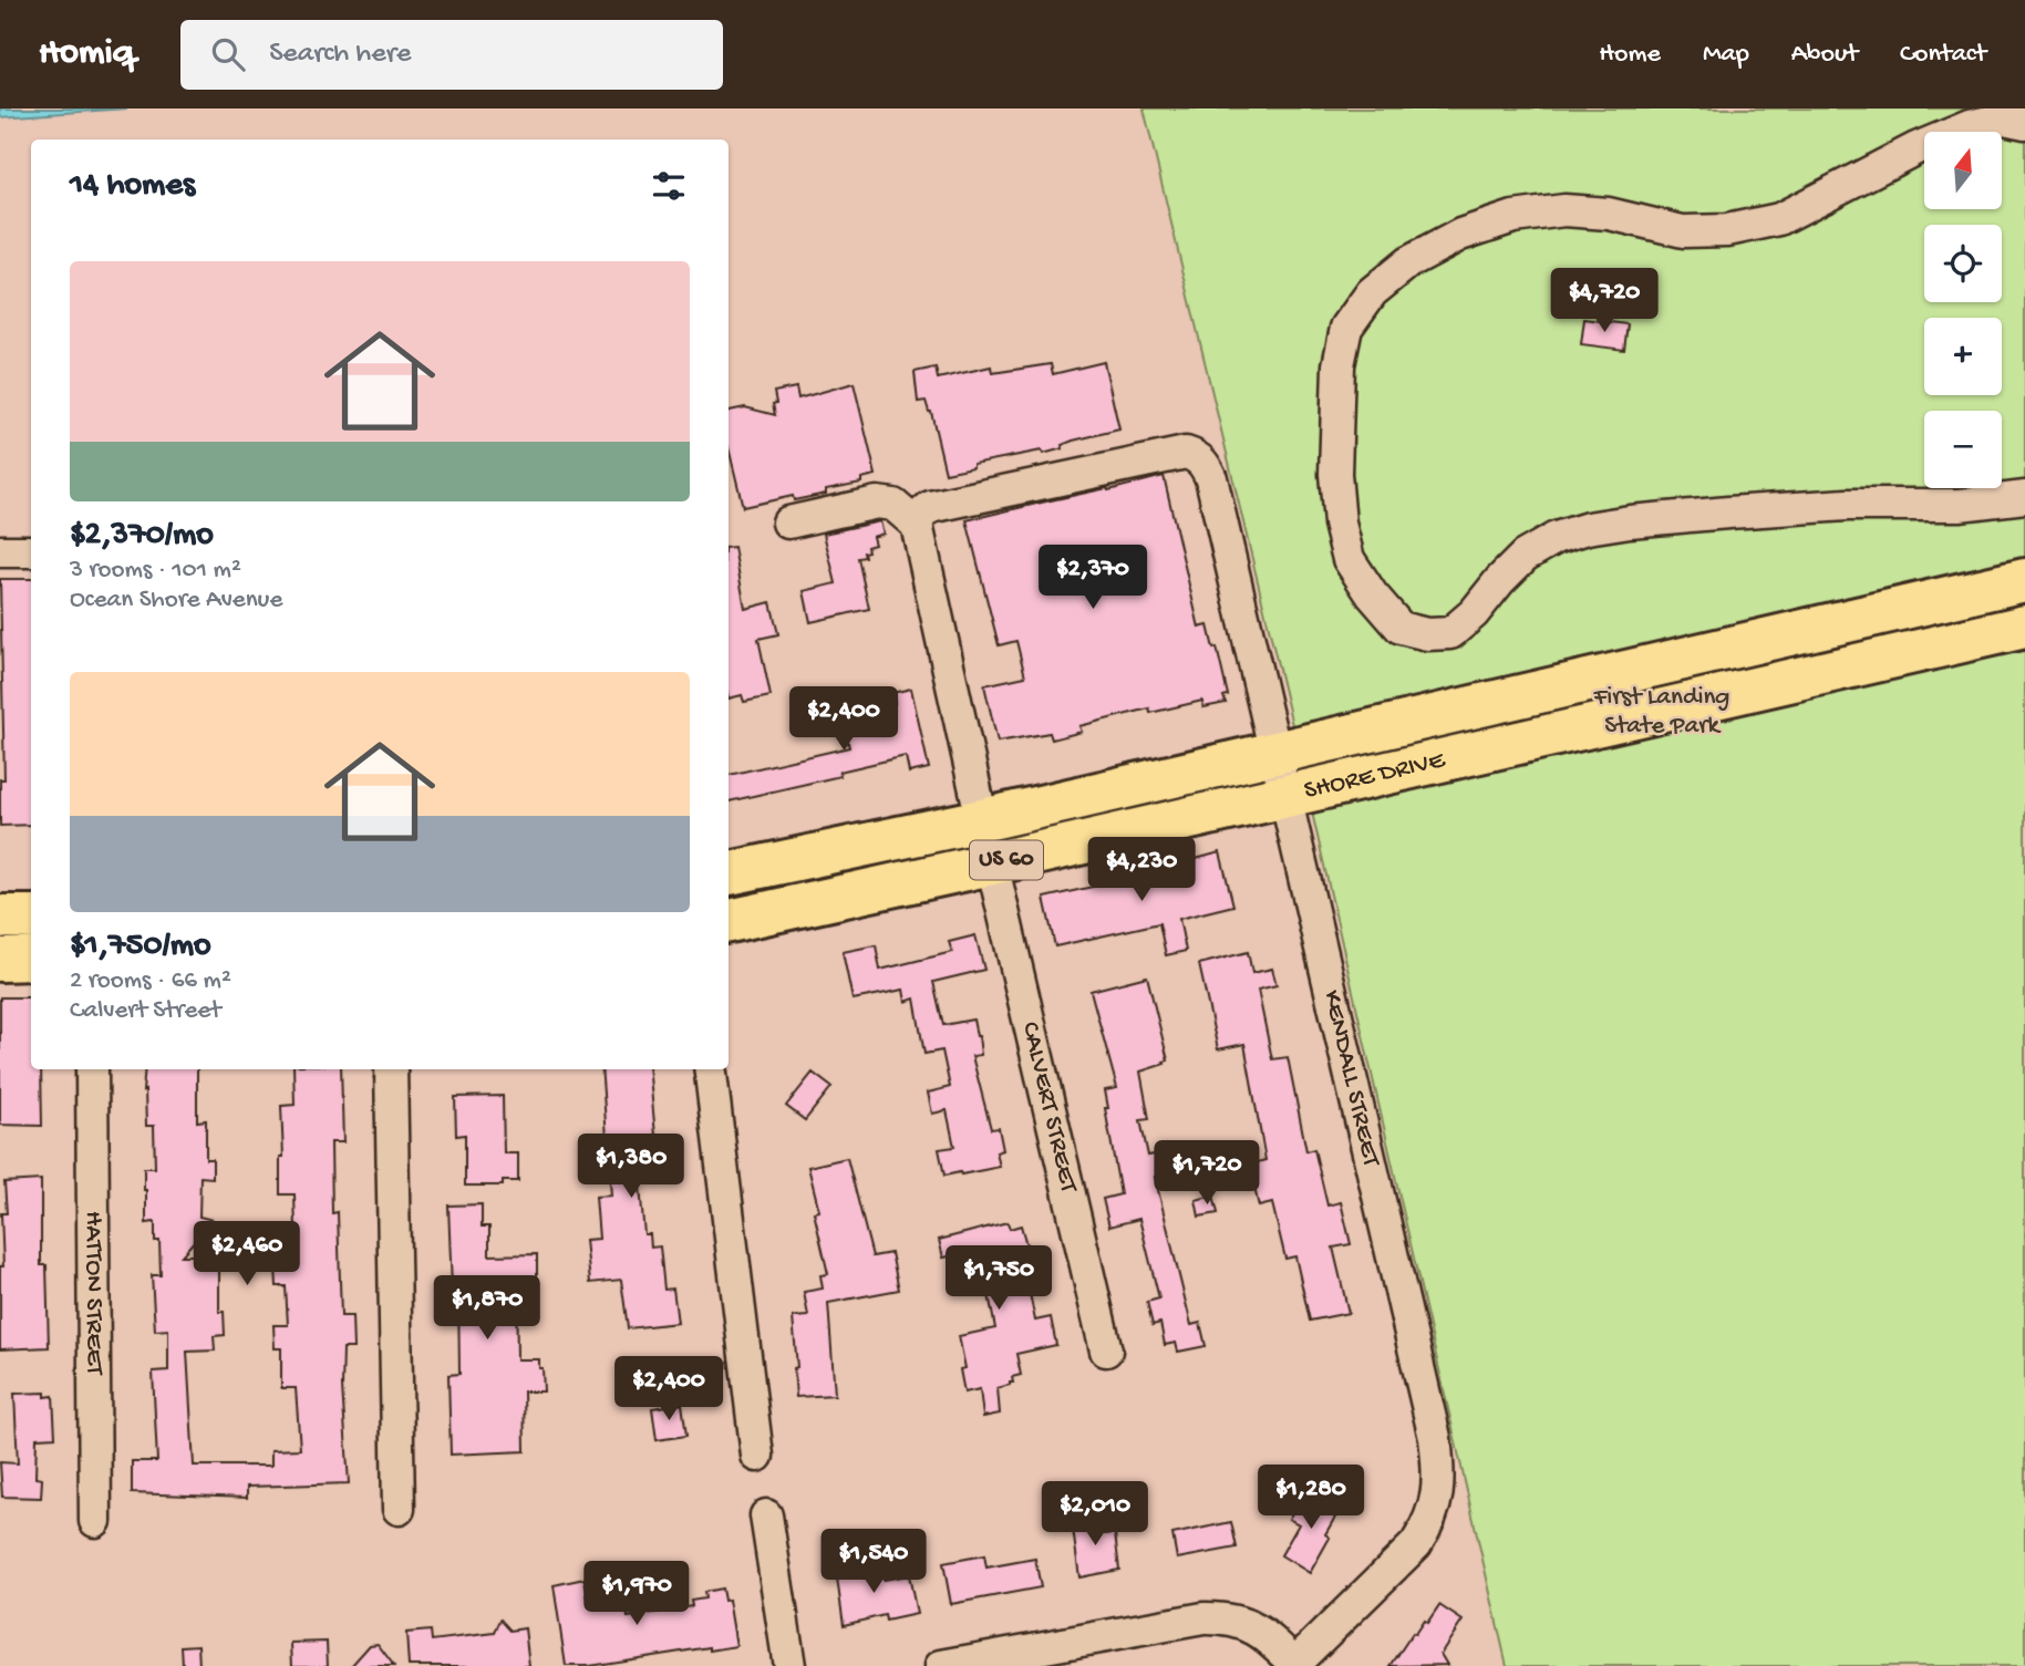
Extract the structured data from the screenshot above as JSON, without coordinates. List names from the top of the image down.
{
  "streets": {
    "highway": ["SHORE DRIVE", "US 60"],
    "street": ["KENDALL STREET", "CALVERT STREET", "HATTON STREET"]
  },
  "crossings": [
    ["SHORE DRIVE", "KENDALL STREET"],
    ["SHORE DRIVE", "CALVERT STREET"]
  ],
  "parks": ["First Landing State Park"],
  "north": "top",
  "page": {
    "header": "Homiq",
    "search": "Search here",
    "nav": [
      "Home",
      "Map",
      "About",
      "Contact"
    ],
    "map_buttons": ["+", "−"],
    "heading": "14 homes",
    "list": [
      {
        "name": "$2,370/mo",
        "note": "3 rooms · 101 m² · Ocean Shore Avenue"
      },
      {
        "name": "$1,750/mo",
        "note": "2 rooms · 66 m² · Calvert Street"
      }
    ],
    "price": [
      "$4,720",
      "$2,370",
      "$2,400",
      "$4,230",
      "$1,380",
      "$1,720",
      "$2,460",
      "$1,750",
      "$1,870",
      "$2,400",
      "$1,280",
      "$2,010",
      "$1,540",
      "$1,970"
    ]
  }
}
